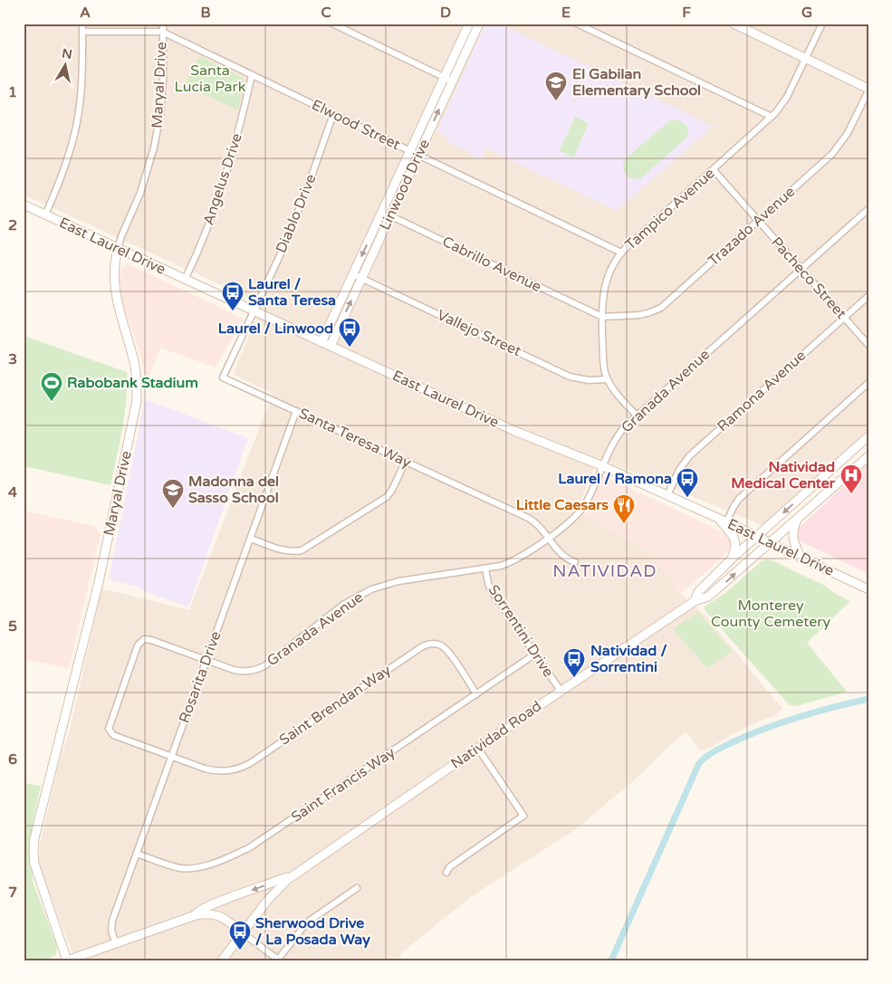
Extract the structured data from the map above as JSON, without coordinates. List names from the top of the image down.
{
  "streets": {
    "main road": [
      "Maryal Drive",
      "Linwood Drive",
      "East Laurel Drive",
      "Natividad Road"
    ],
    "street": [
      "Elwood Street",
      "Angelus Drive",
      "Tampico Avenue",
      "Diablo Drive",
      "Trazado Avenue",
      "Cabrillo Avenue",
      "Pacheco Street",
      "Vallejo Street",
      "Granada Avenue",
      "Ramona Avenue",
      "Santa Teresa Way",
      "Sorrentini Drive",
      "Rosarita Drive",
      "Saint Brendan Way",
      "Saint Francis Way"
    ]
  },
  "crossings": [
    ["Maryal Drive", "Elwood Street"],
    ["Maryal Drive", "East Laurel Drive"],
    ["Elwood Street", "Angelus Drive"],
    ["Elwood Street", "Linwood Drive"],
    ["Elwood Street", "Tampico Avenue"],
    ["Elwood Street", "Diablo Drive"],
    ["Angelus Drive", "East Laurel Drive"],
    ["Linwood Drive", "East Laurel Drive"],
    ["Linwood Drive", "Cabrillo Avenue"],
    ["Linwood Drive", "Vallejo Street"],
    ["Tampico Avenue", "Trazado Avenue"],
    ["Tampico Avenue", "Cabrillo Avenue"],
    ["Tampico Avenue", "Pacheco Street"],
    ["Tampico Avenue", "Vallejo Street"],
    ["Tampico Avenue", "Granada Avenue"],
    ["Diablo Drive", "East Laurel Drive"],
    ["Diablo Drive", "Santa Teresa Way"],
    ["Trazado Avenue", "Cabrillo Avenue"],
    ["Trazado Avenue", "Pacheco Street"],
    ["East Laurel Drive", "Granada Avenue"],
    ["East Laurel Drive", "Ramona Avenue"],
    ["East Laurel Drive", "Santa Teresa Way"],
    ["East Laurel Drive", "Natividad Road"],
    ["Pacheco Street", "Granada Avenue"],
    ["Pacheco Street", "Ramona Avenue"],
    ["Granada Avenue", "Santa Teresa Way"],
    ["Granada Avenue", "Sorrentini Drive"],
    ["Granada Avenue", "Rosarita Drive"],
    ["Granada Avenue", "Saint Brendan Way"],
    ["Santa Teresa Way", "Rosarita Drive"],
    ["Sorrentini Drive", "Natividad Road"],
    ["Sorrentini Drive", "Saint Francis Way"],
    ["Rosarita Drive", "Saint Brendan Way"],
    ["Rosarita Drive", "Saint Francis Way"],
    ["Saint Brendan Way", "Saint Francis Way"]
  ],
  "districts": ["NATIVIDAD"],
  "parks": ["Santa Lucia Park", "Monterey County Cemetery"],
  "places": {
    "school or university": ["El Gabilan Elementary School", "Madonna del Sasso School"],
    "bus stop": [
      "Laurel / Santa Teresa",
      "Laurel / Linwood",
      "Laurel / Ramona",
      "Natividad / Sorrentini",
      "Sherwood Drive / La Posada Way"
    ],
    "sports": ["Rabobank Stadium"],
    "hospital": ["Natividad Medical Center"],
    "restaurant": ["Little Caesars"]
  },
  "north": "top",
  "grid": {
    "columns": [
      "A",
      "B",
      "C",
      "D",
      "E",
      "F",
      "G"
    ],
    "rows": [
      "1",
      "2",
      "3",
      "4",
      "5",
      "6",
      "7"
    ]
  }
}
